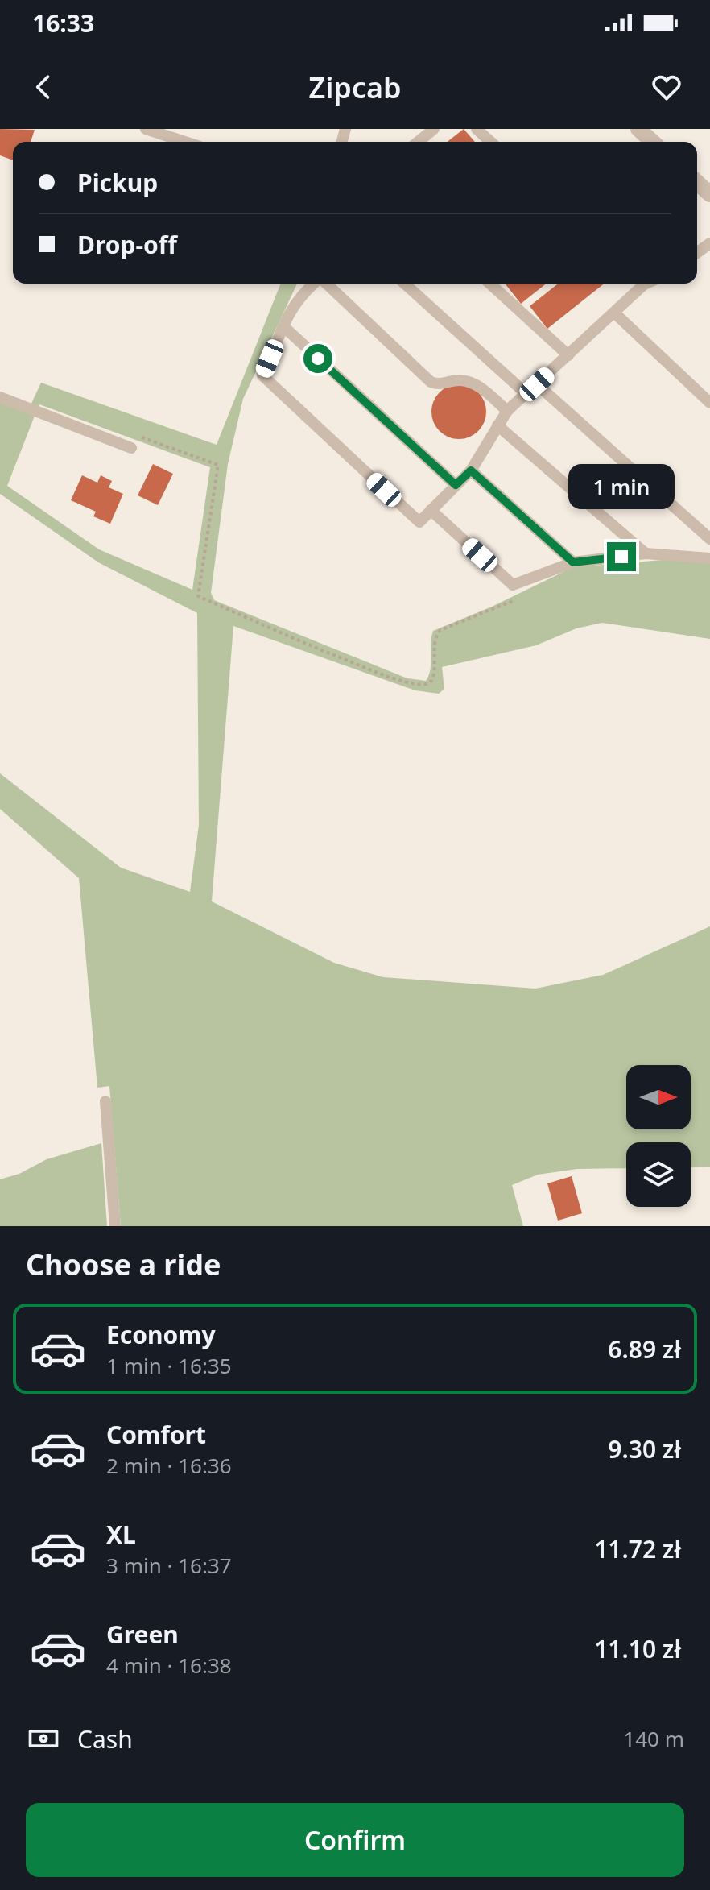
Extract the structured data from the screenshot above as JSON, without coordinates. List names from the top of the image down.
{
  "north": "right",
  "page": {
    "status": "16:33",
    "header": "Zipcab",
    "banner": ["Pickup", "Drop-off"],
    "bubble": "1 min",
    "heading": "Choose a ride",
    "list": [
      {
        "name": "Economy",
        "note": "1 min · 16:35",
        "value": "6.89 zł"
      },
      {
        "name": "Comfort",
        "note": "2 min · 16:36",
        "value": "9.30 zł"
      },
      {
        "name": "XL",
        "note": "3 min · 16:37",
        "value": "11.72 zł"
      },
      {
        "name": "Green",
        "note": "4 min · 16:38",
        "value": "11.10 zł"
      }
    ],
    "pay": ["Cash", "140 m"],
    "buttons": "Confirm"
  }
}
